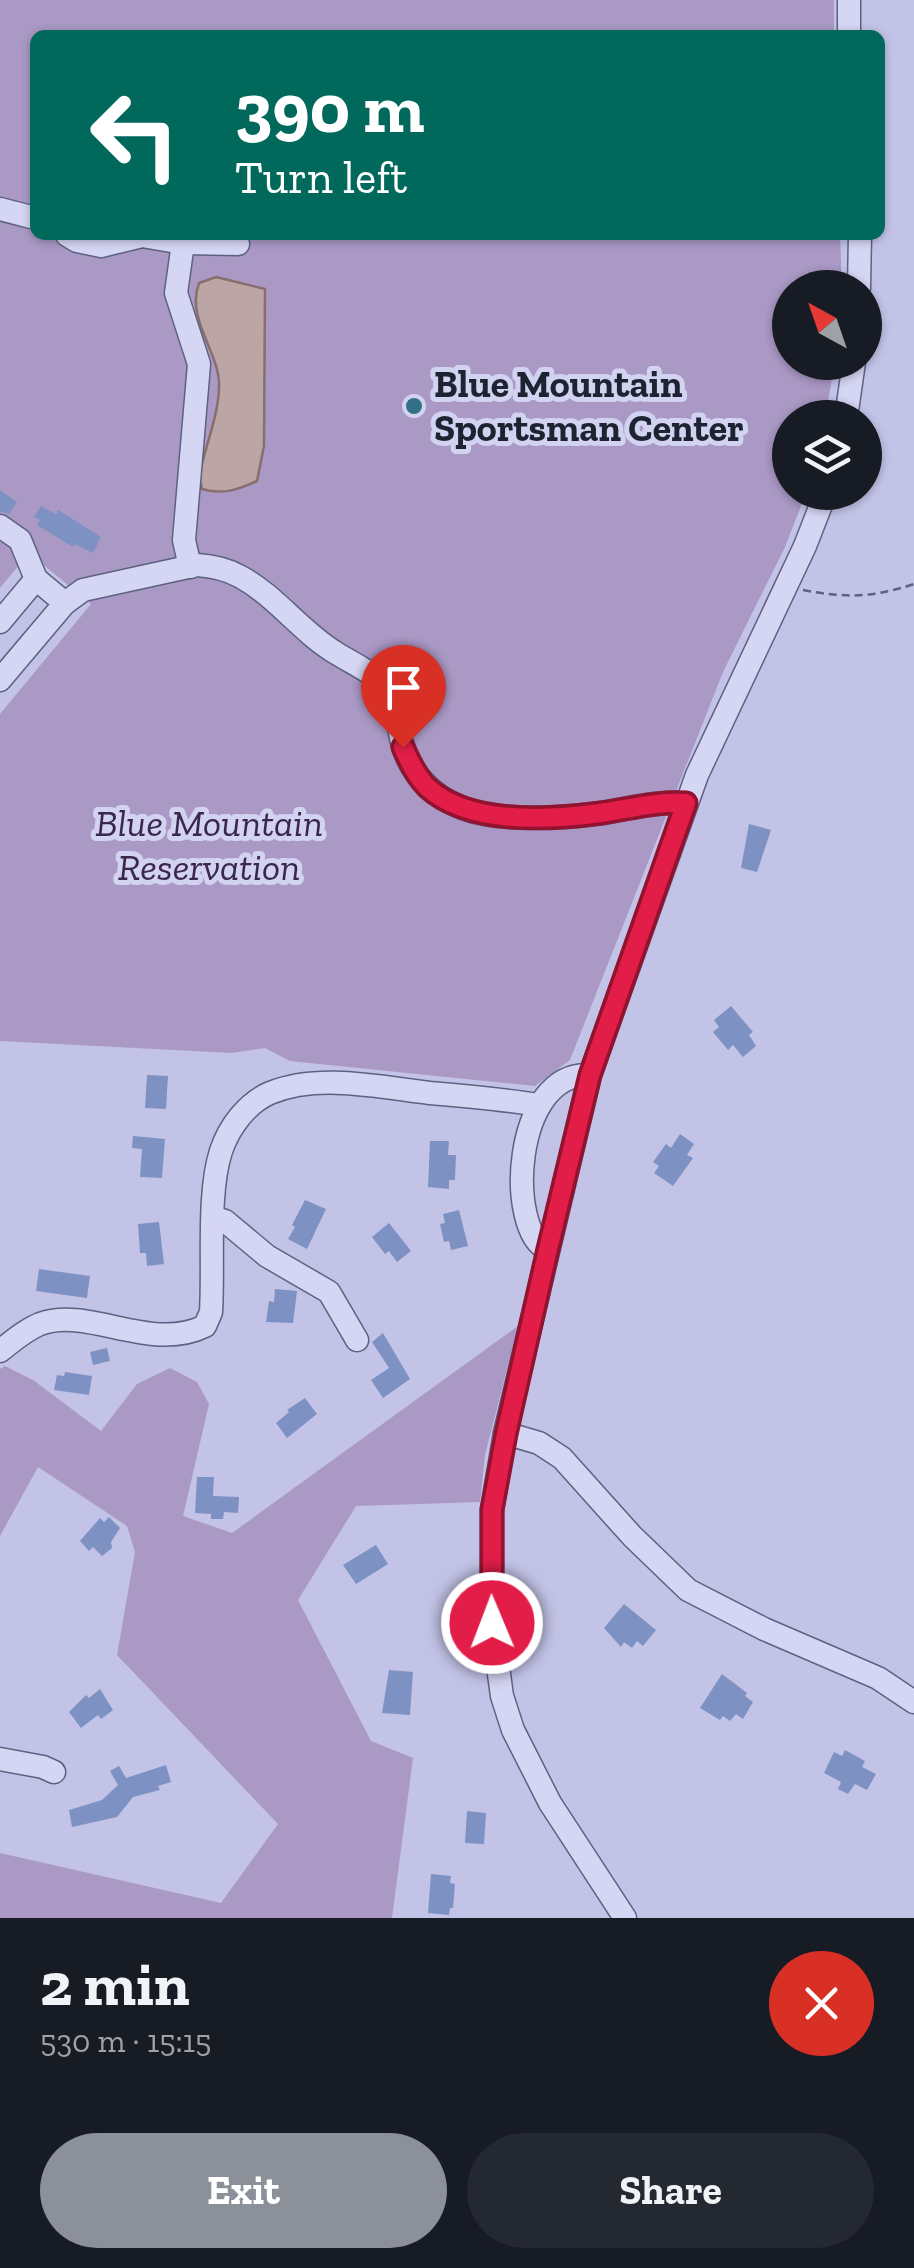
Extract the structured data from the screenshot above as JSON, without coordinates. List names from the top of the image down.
{
  "parks": ["Blue Mountain Reservation"],
  "places": ["Blue Mountain Sportsman Center"],
  "north": "top left",
  "page": {
    "turn": ["390 m", "Turn left"],
    "heading": ["2 min", "530 m · 15:15"],
    "buttons": ["Exit", "Share"]
  }
}
